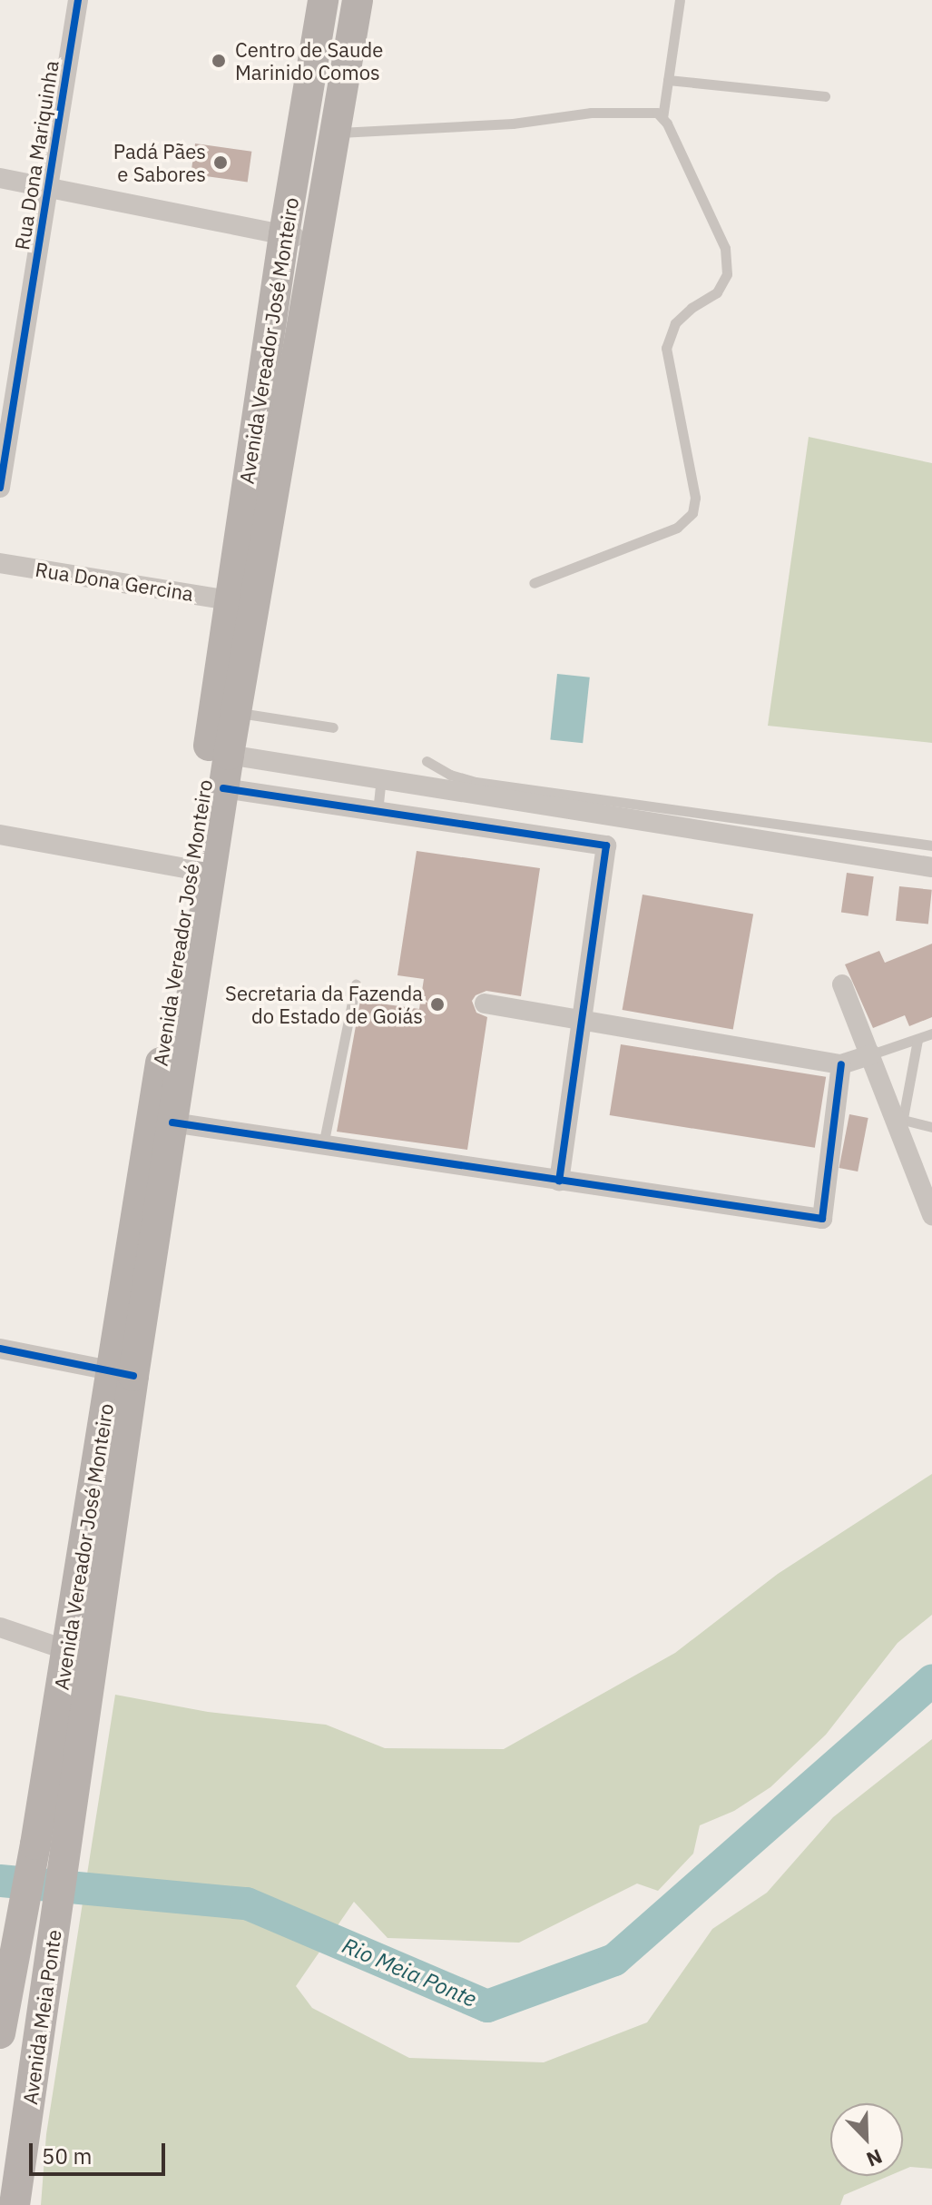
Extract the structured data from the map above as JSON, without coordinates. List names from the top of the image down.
{
  "streets": {
    "main road": ["Avenida Vereador José Monteiro", "Avenida Meia Ponte"],
    "street": ["Rua Dona Mariquinha", "Rua Dona Gercina"]
  },
  "crossings": [
    ["Avenida Vereador José Monteiro", "Rua Dona Gercina"],
    ["Avenida Vereador José Monteiro", "Avenida Meia Ponte"]
  ],
  "water": ["Rio Meia Ponte"],
  "places": ["Centro de Saude Marinido Comos", "Padá Pães e Sabores", "Secretaria da Fazenda do Estado de Goiás"],
  "scale_bar": "50 m",
  "north": "bottom right"
}
